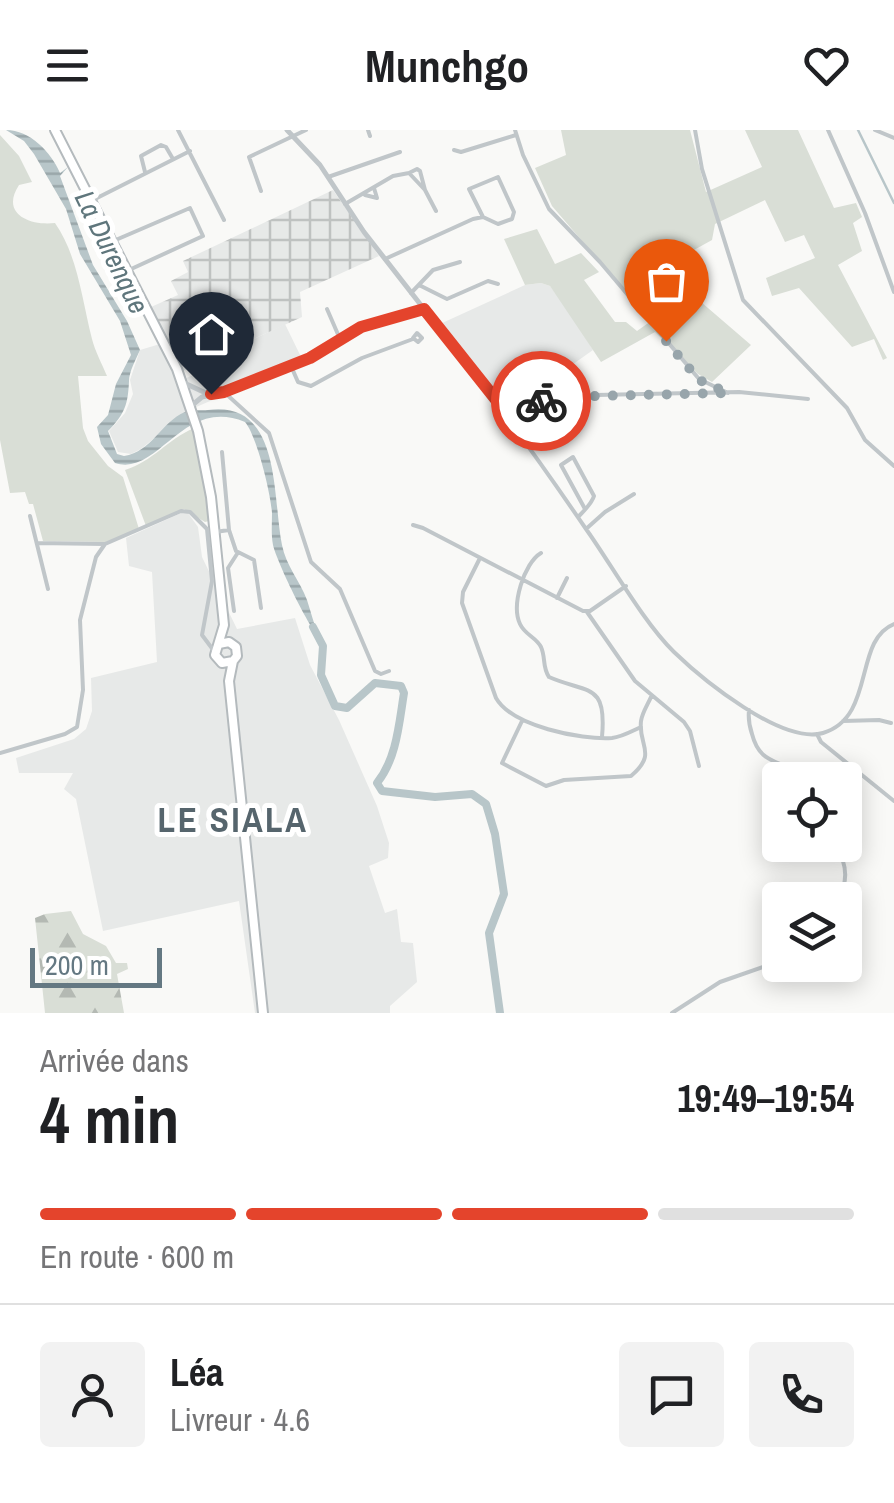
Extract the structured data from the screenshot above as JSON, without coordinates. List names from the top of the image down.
{
  "districts": ["LE SIALA"],
  "water": ["La Durenque"],
  "scale_bar": "200 m",
  "page": {
    "header": "Munchgo",
    "scale": "200 m",
    "heading": ["4 min", "Arrivée dans", "19:49–19:54"],
    "panel": ["Léa", "Livreur · 4.6"],
    "bar": "En route · 600 m"
  }
}
